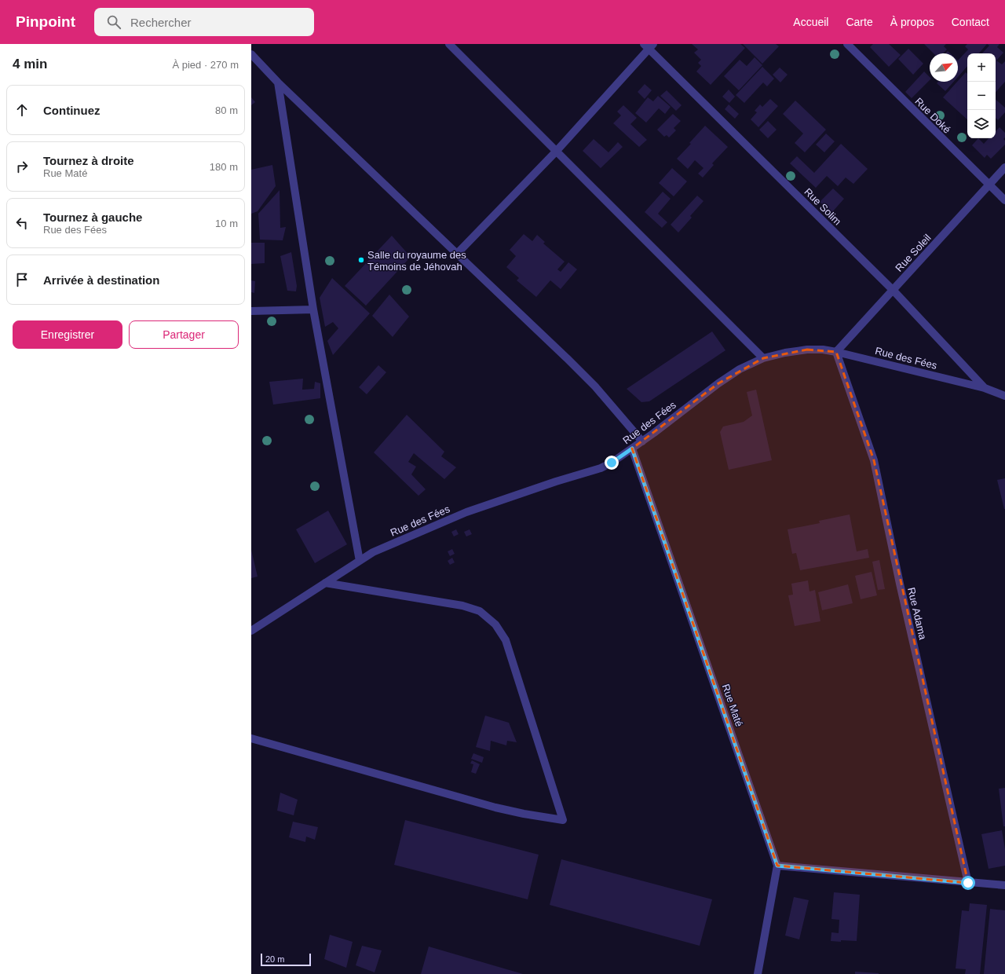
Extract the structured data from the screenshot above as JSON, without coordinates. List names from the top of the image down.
{
  "streets": {
    "street": [
      "Rue Doké",
      "Rue Solim",
      "Rue Soleil",
      "Rue des Fées",
      "Rue Adama",
      "Rue Maté"
    ]
  },
  "crossings": [
    ["Rue Doké", "Rue Soleil"],
    ["Rue Solim", "Rue Soleil"],
    ["Rue Solim", "Rue des Fées"],
    ["Rue Soleil", "Rue des Fées"],
    ["Rue Soleil", "Rue Adama"],
    ["Rue des Fées", "Rue Adama"],
    ["Rue des Fées", "Rue Maté"]
  ],
  "places": ["Salle du royaume des Témoins de Jéhovah"],
  "scale_bar": "20 m",
  "north": "top right",
  "page": {
    "header": "Pinpoint",
    "search": "Rechercher",
    "nav": [
      "Accueil",
      "Carte",
      "À propos",
      "Contact"
    ],
    "heading": ["4 min", "À pied · 270 m"],
    "map_buttons": ["+", "−"],
    "list": [
      ["Continuez", "80 m"],
      ["Tournez à droite", "Rue Maté", "180 m"],
      ["Tournez à gauche", "Rue des Fées", "10 m"],
      "Arrivée à destination"
    ],
    "buttons": ["Enregistrer", "Partager"],
    "scale": "20 m"
  }
}
